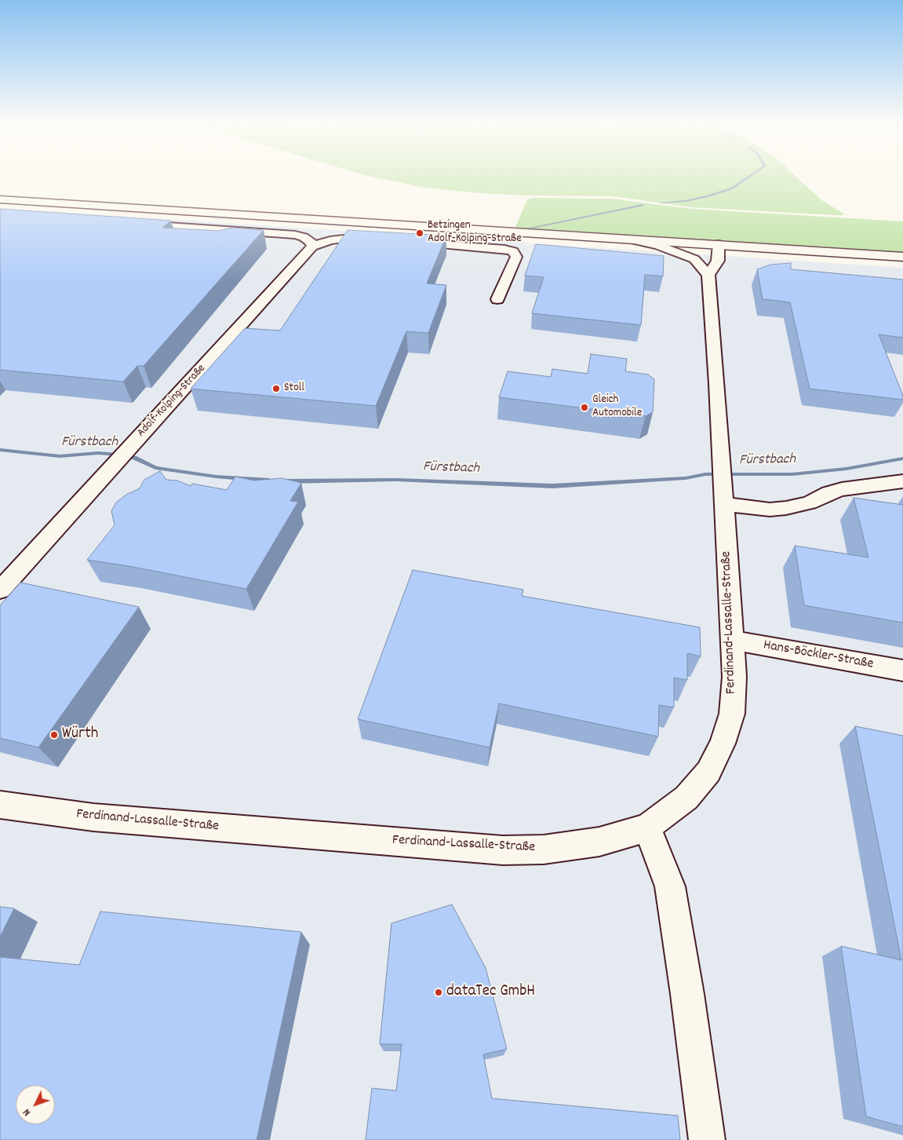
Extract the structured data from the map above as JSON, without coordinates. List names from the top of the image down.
{
  "streets": {
    "street": ["Adolf-Kolping-Straße", "Ferdinand-Lassalle-Straße", "Hans-Böckler-Straße"]
  },
  "crossings": [
    ["Ferdinand-Lassalle-Straße", "Hans-Böckler-Straße"]
  ],
  "water": ["Fürstbach"],
  "places": [
    "Betzingen Adolf-Kolping-Straße",
    "Stoll",
    "Gleich Automobile",
    "Würth",
    "dataTec GmbH"
  ],
  "north": "bottom left"
}
